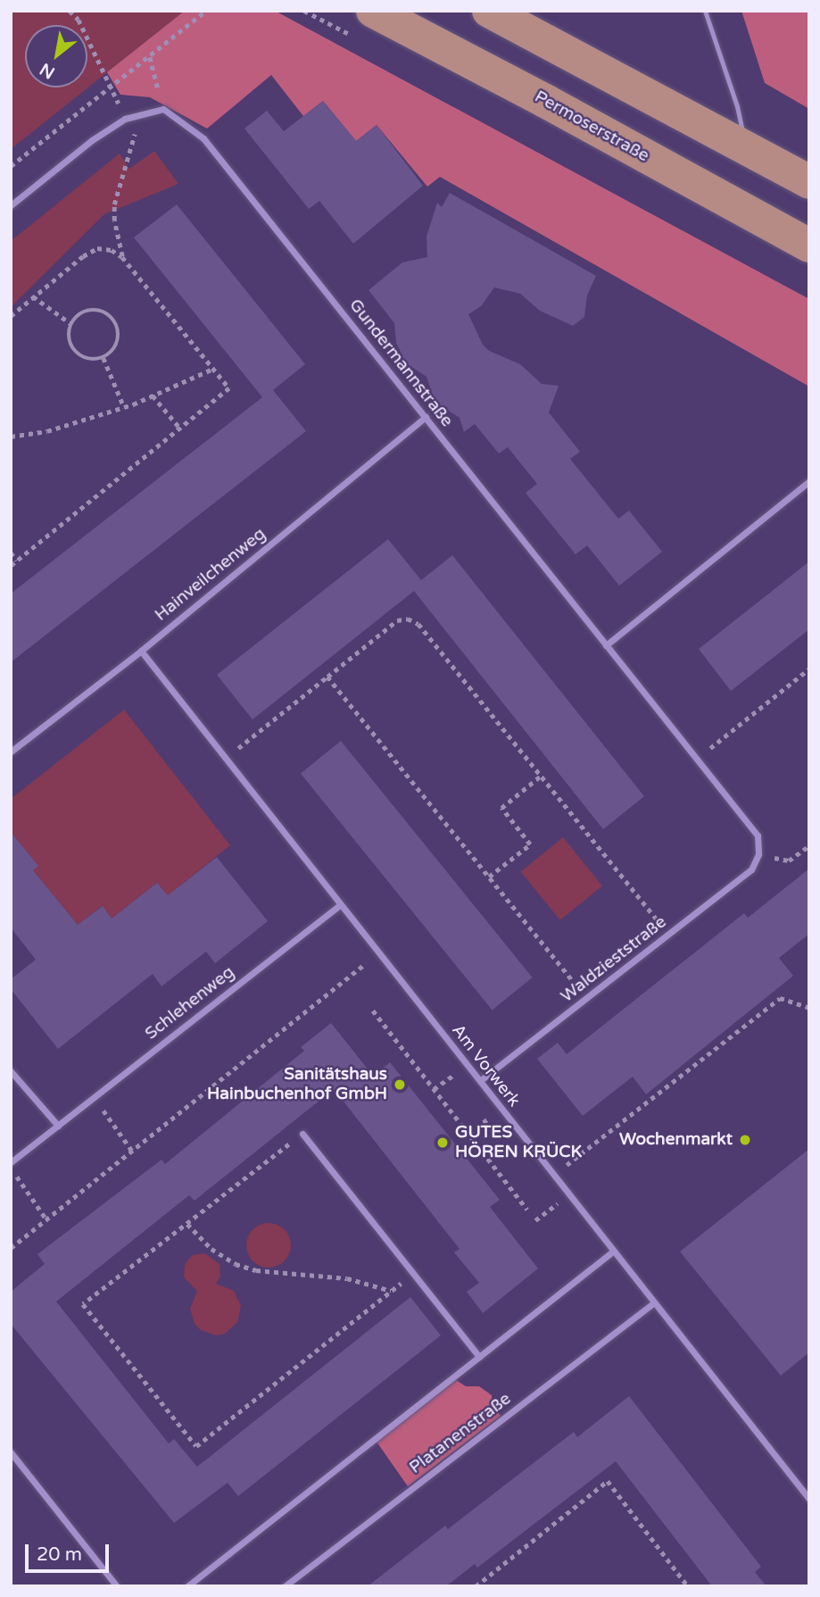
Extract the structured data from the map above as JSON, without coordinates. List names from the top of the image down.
{
  "streets": {
    "main road": ["Permoserstraße"],
    "street": [
      "Gundermannstraße",
      "Hainveilchenweg",
      "Waldzieststraße",
      "Schlehenweg",
      "Am Vorwerk",
      "Platanenstraße"
    ]
  },
  "crossings": [
    ["Gundermannstraße", "Hainveilchenweg"],
    ["Gundermannstraße", "Waldzieststraße"],
    ["Hainveilchenweg", "Am Vorwerk"],
    ["Waldzieststraße", "Am Vorwerk"],
    ["Schlehenweg", "Am Vorwerk"],
    ["Am Vorwerk", "Platanenstraße"]
  ],
  "places": ["Sanitätshaus Hainbuchenhof GmbH", "Wochenmarkt", "GUTES HÖREN KRÜCK"],
  "scale_bar": "20 m",
  "north": "bottom left"
}
